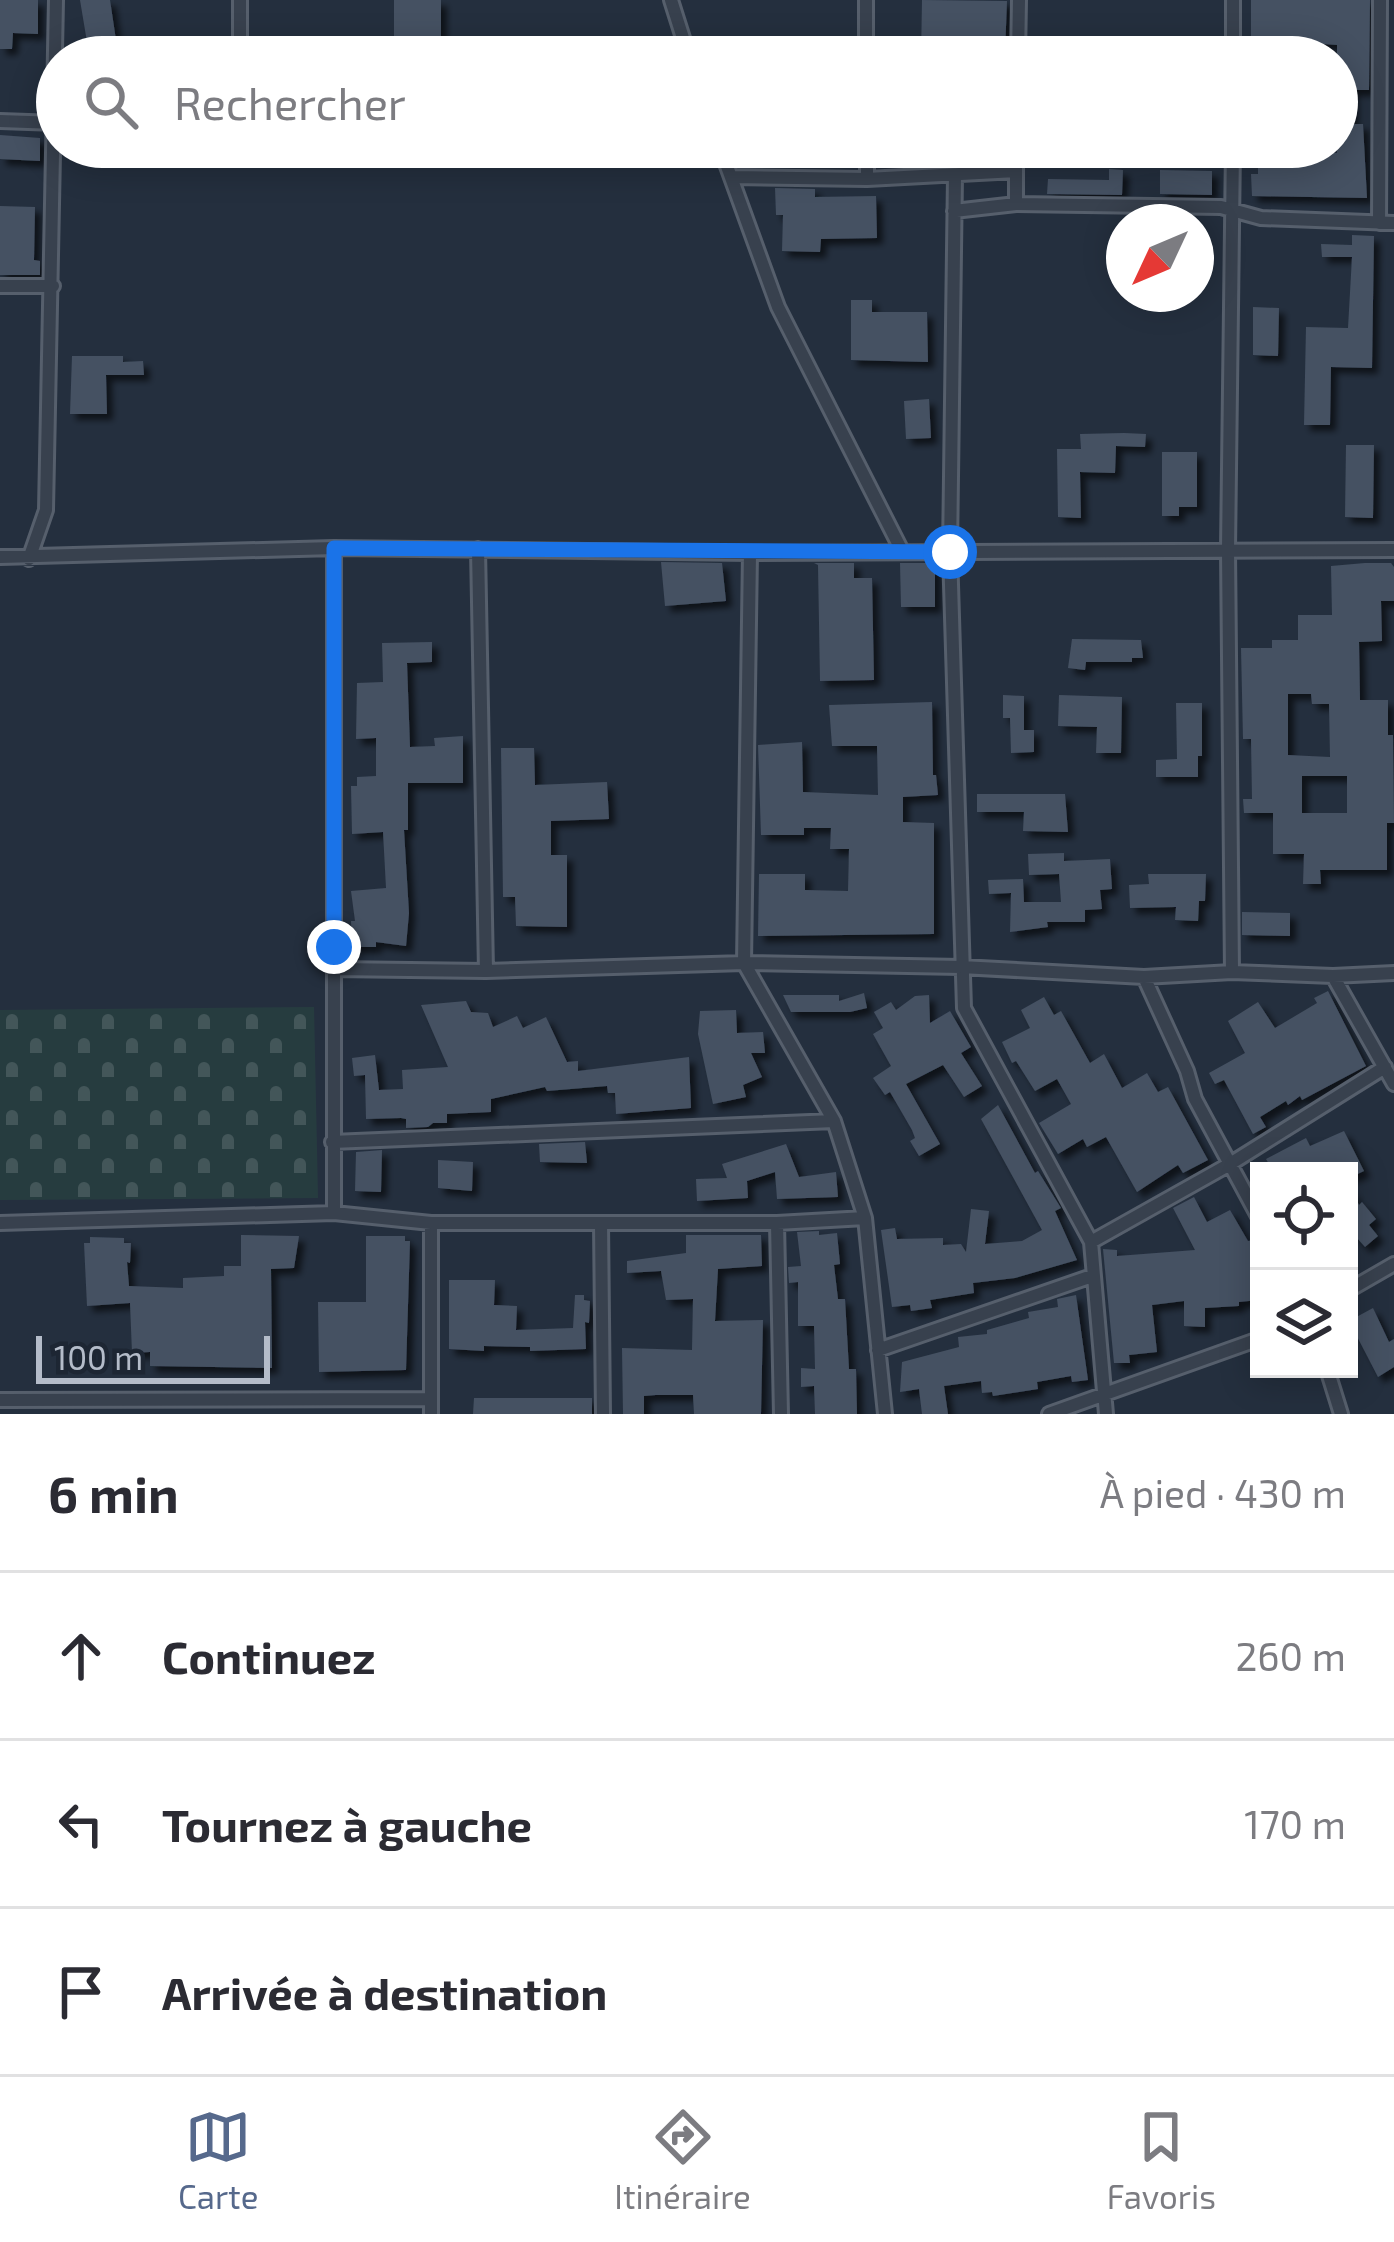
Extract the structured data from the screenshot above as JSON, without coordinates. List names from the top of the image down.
{
  "scale_bar": "100 m",
  "north": "bottom left",
  "page": {
    "search": "Rechercher",
    "scale": "100 m",
    "heading": ["6 min", "À pied · 430 m"],
    "list": [
      ["Continuez", "260 m"],
      ["Tournez à gauche", "170 m"],
      "Arrivée à destination"
    ],
    "nav": ["Carte", "Itinéraire", "Favoris"]
  }
}
